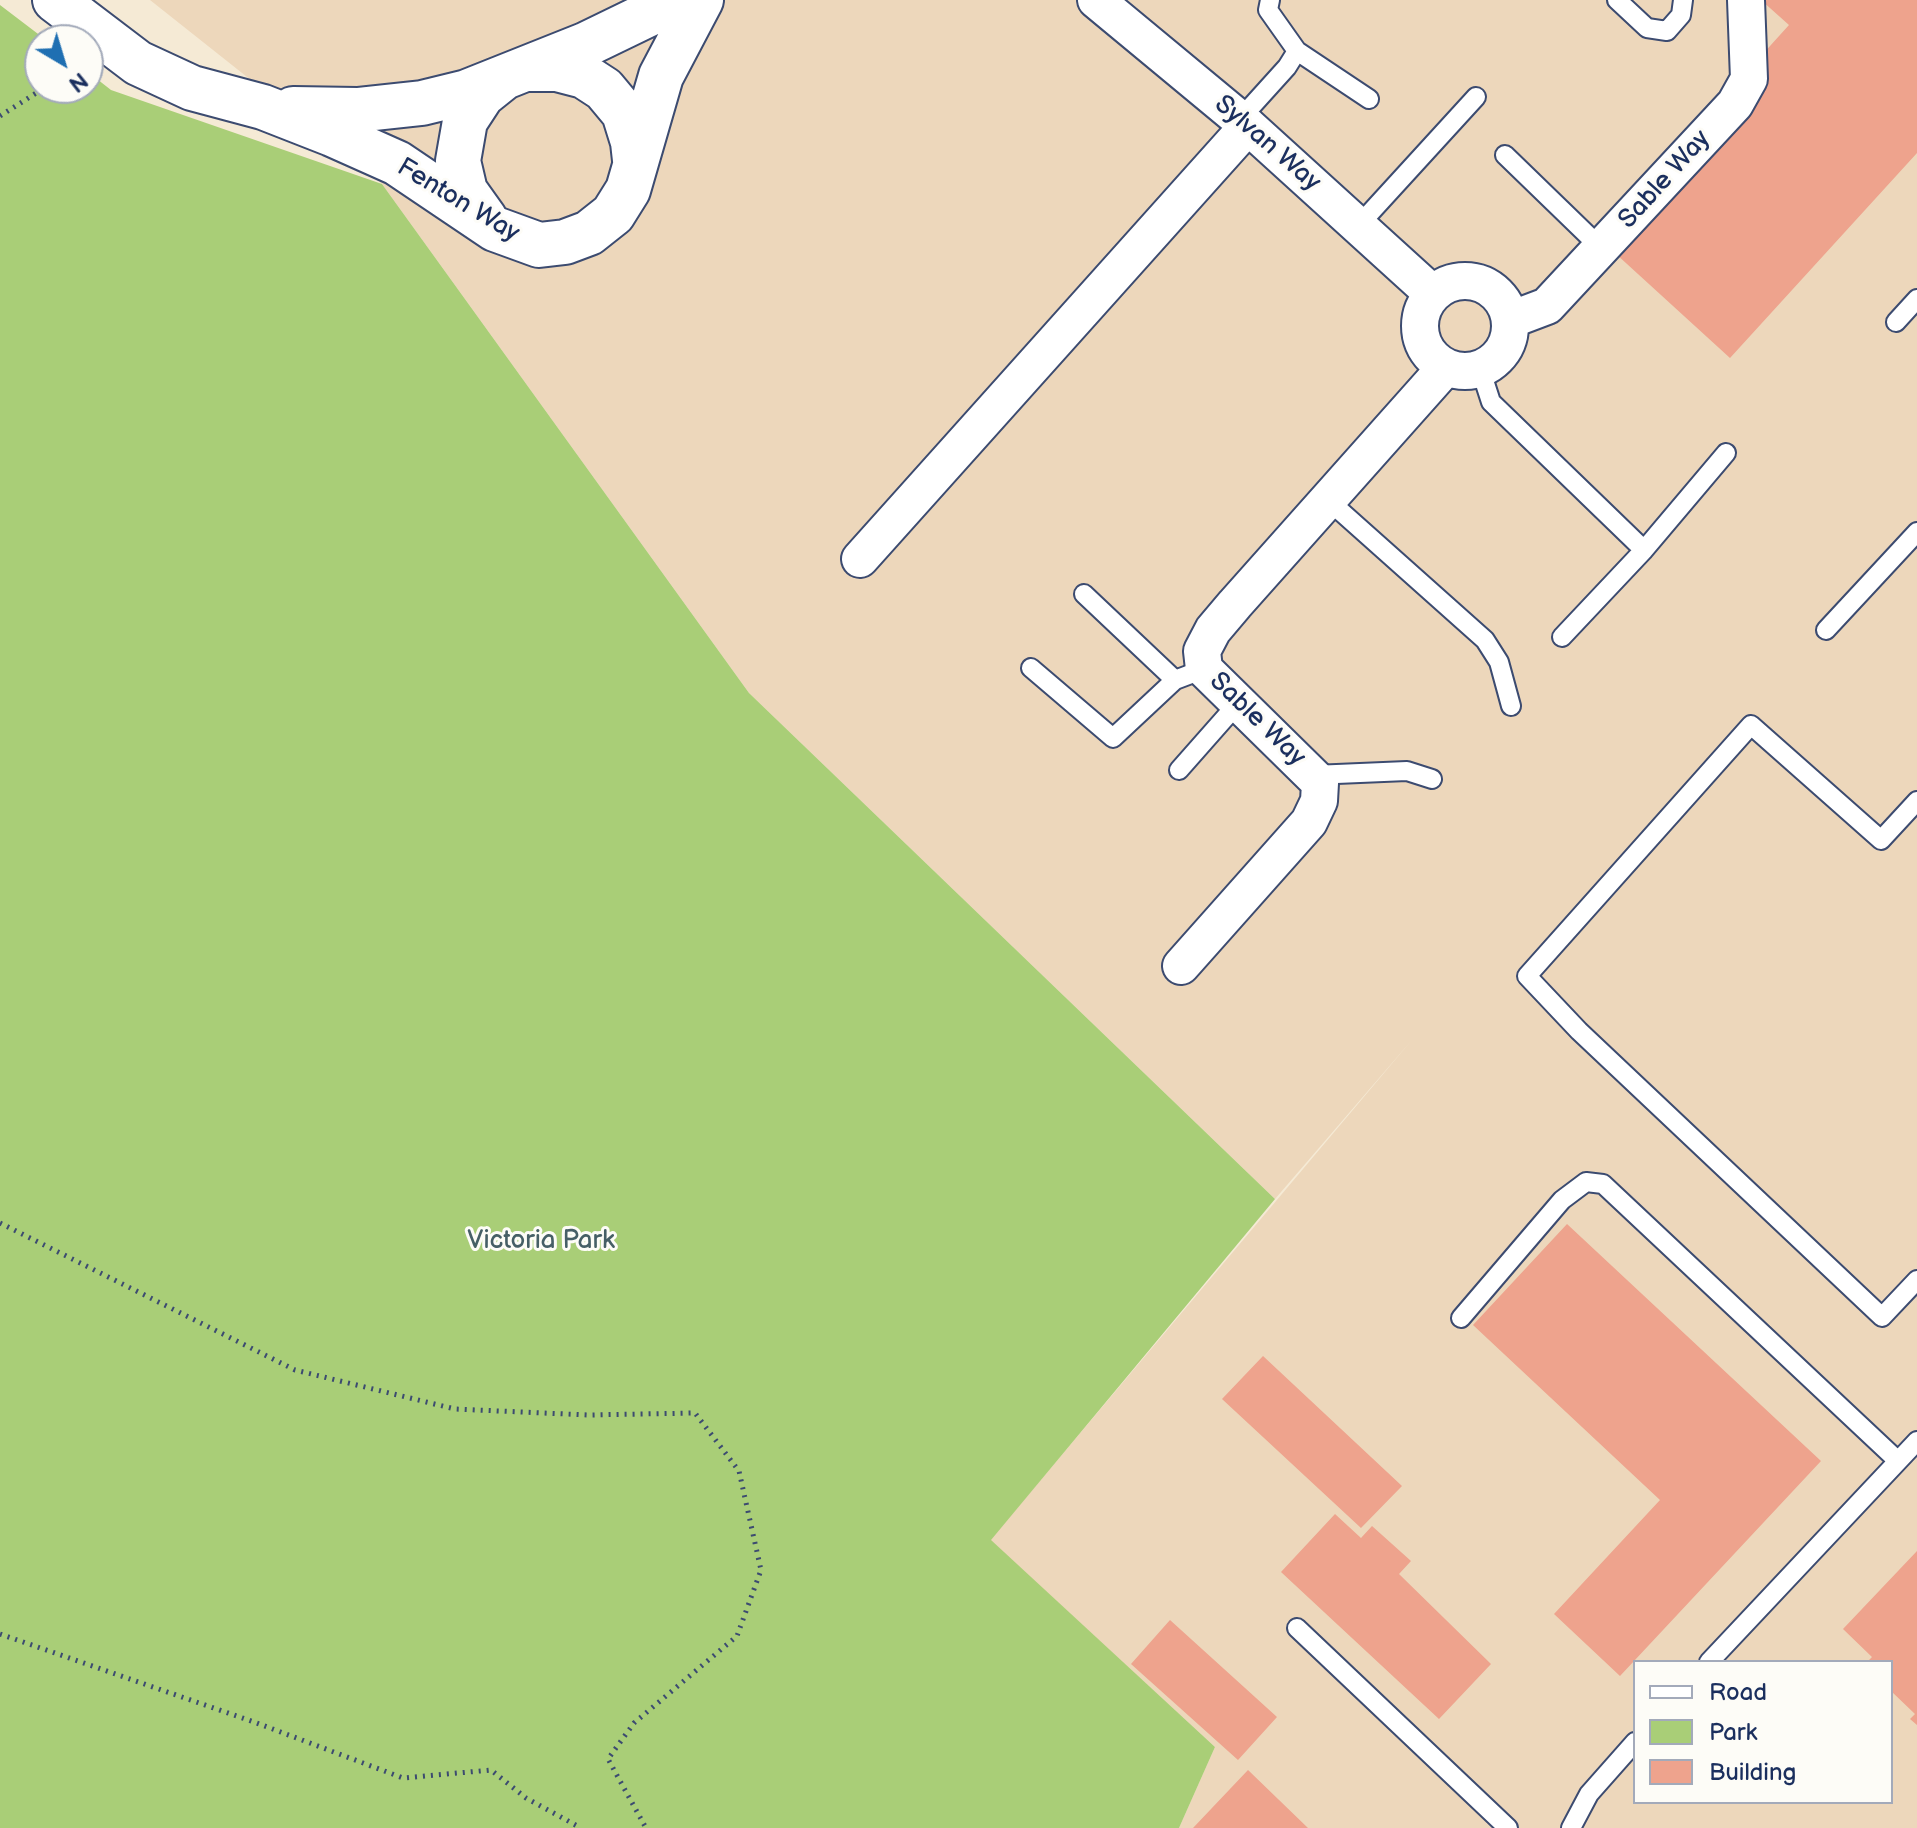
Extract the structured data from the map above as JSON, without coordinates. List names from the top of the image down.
{
  "streets": {
    "street": ["Sylvan Way", "Sable Way", "Fenton Way"]
  },
  "crossings": [
    ["Sylvan Way", "Sable Way"]
  ],
  "parks": ["Victoria Park"],
  "legend": ["Road", "Park", "Building"],
  "north": "bottom right"
}
